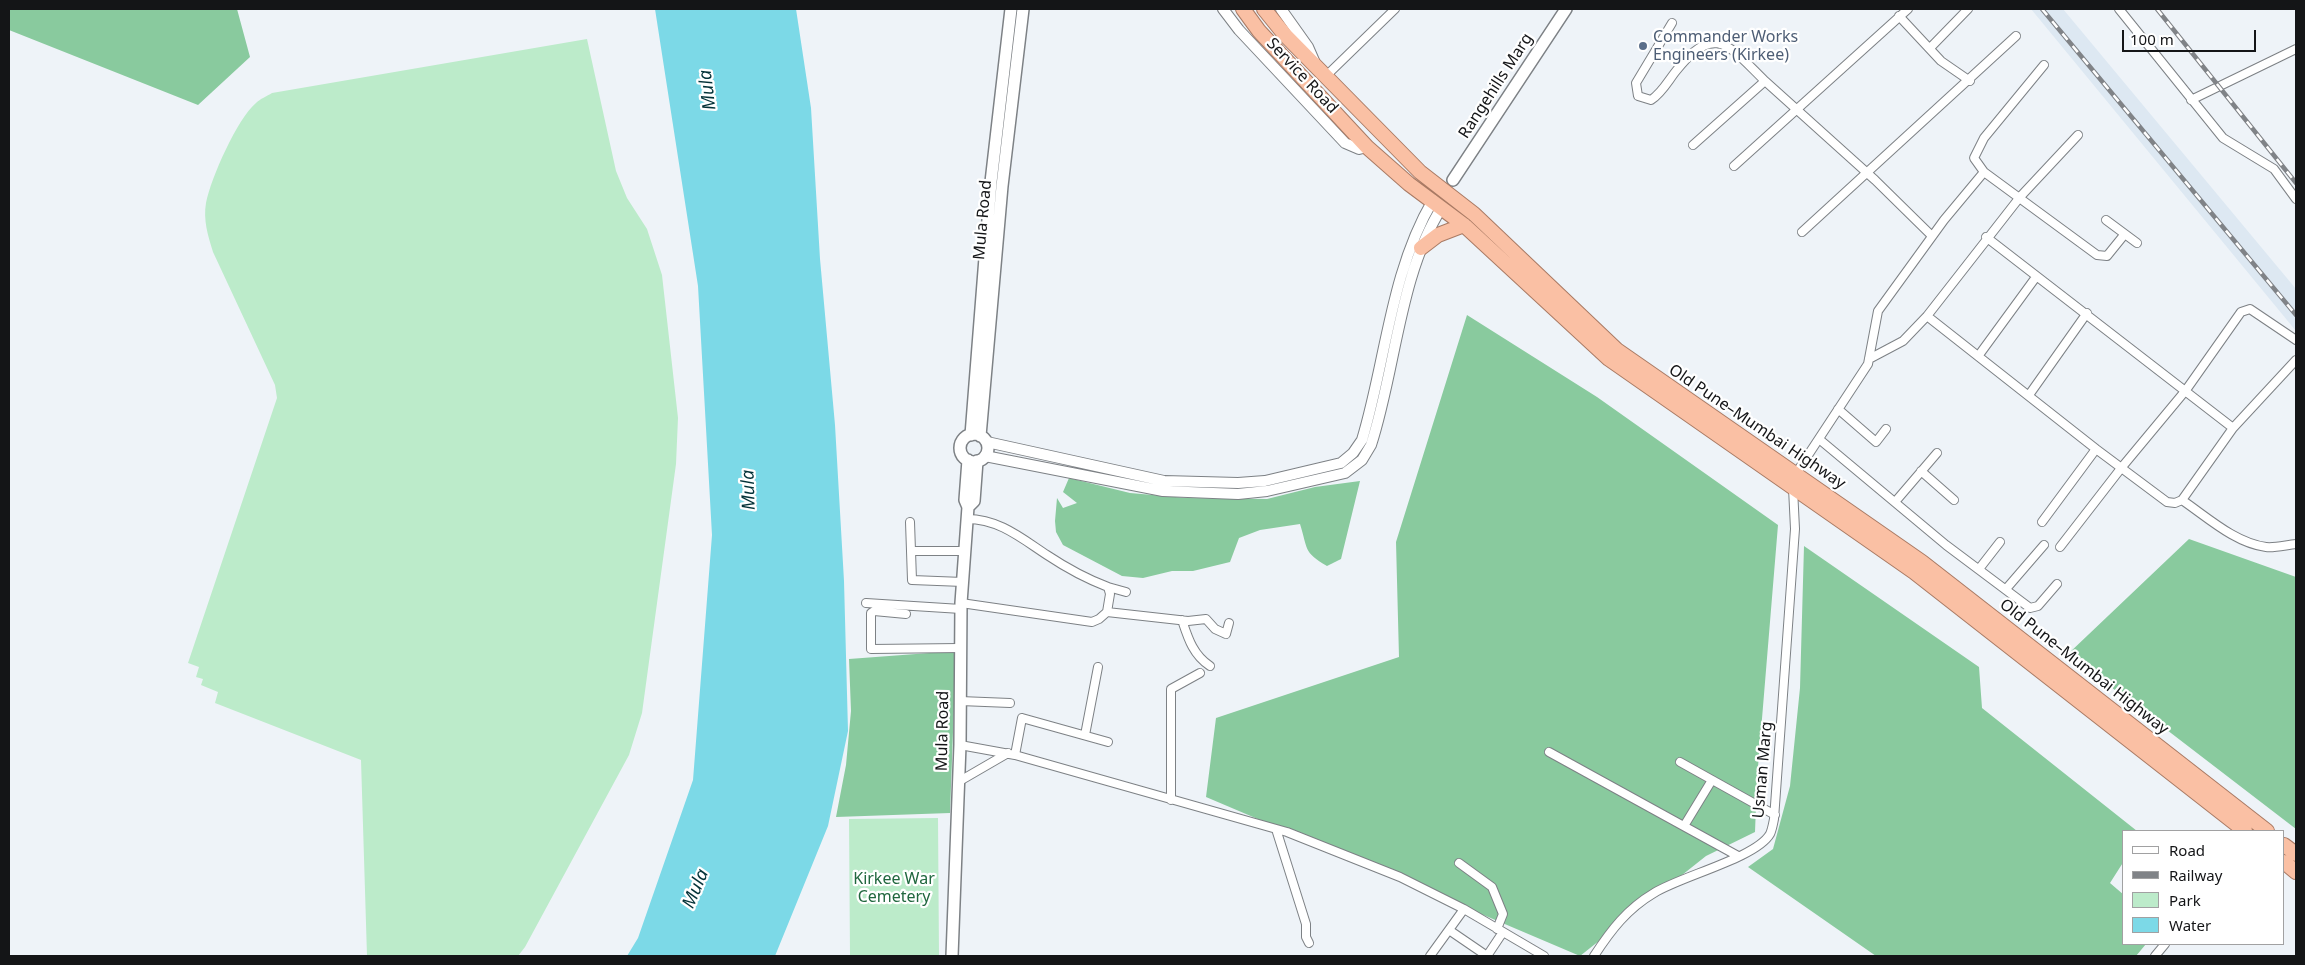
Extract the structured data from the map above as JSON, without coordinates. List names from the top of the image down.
{
  "streets": {
    "highway": ["Old Pune–Mumbai Highway"],
    "main road": ["Rangehills Marg", "Mula Road"],
    "street": ["Service Road", "Usman Marg"]
  },
  "crossings": [
    ["Service Road", "Old Pune–Mumbai Highway"],
    ["Rangehills Marg", "Old Pune–Mumbai Highway"],
    ["Old Pune–Mumbai Highway", "Usman Marg"]
  ],
  "water": ["Mula"],
  "parks": ["Kirkee War Cemetery"],
  "places": ["Commander Works Engineers (Kirkee)"],
  "legend": [
    "Road",
    "Railway",
    "Park",
    "Water"
  ],
  "scale_bar": "100 m"
}
